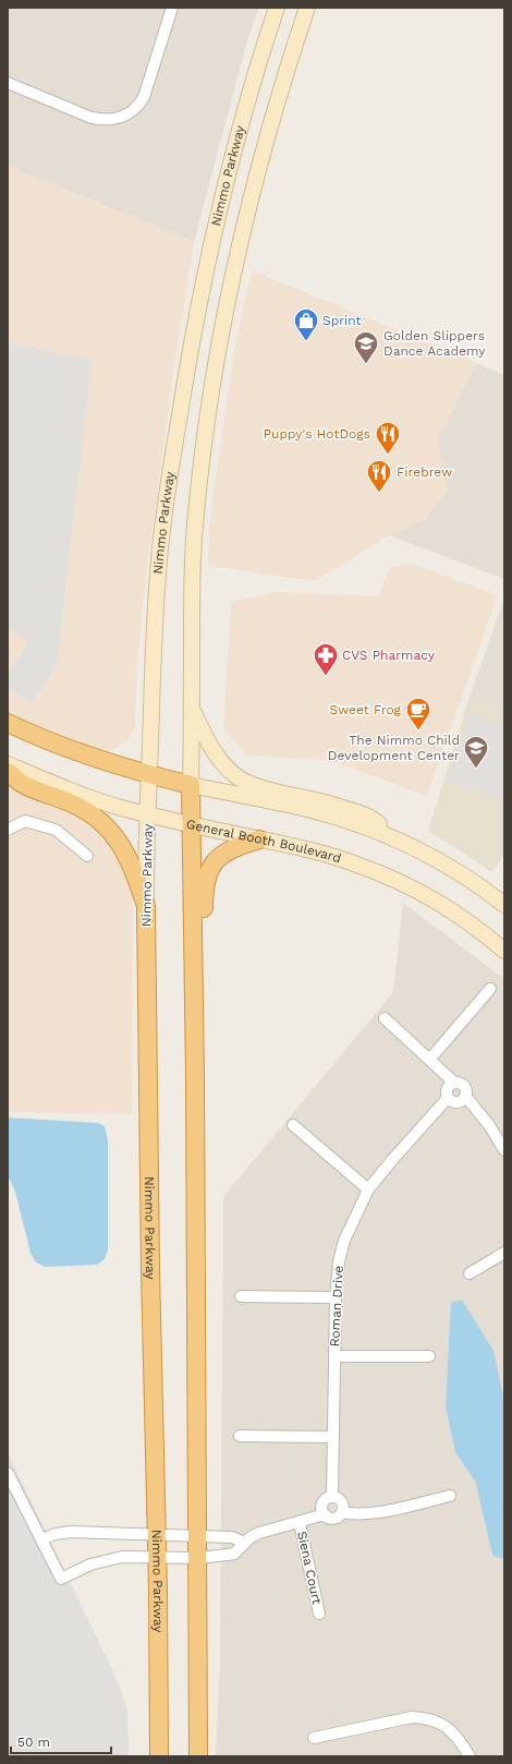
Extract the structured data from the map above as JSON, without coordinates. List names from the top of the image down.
{
  "streets": {
    "highway": ["Nimmo Parkway"],
    "main road": ["General Booth Boulevard"],
    "street": ["Roman Drive", "Siena Court"]
  },
  "crossings": [
    ["Nimmo Parkway", "General Booth Boulevard"]
  ],
  "places": {
    "shop": ["Sprint"],
    "school or university": ["Golden Slippers Dance Academy", "The Nimmo Child Development Center"],
    "restaurant": ["Puppy's HotDogs", "Firebrew"],
    "pharmacy": ["CVS Pharmacy"],
    "cafe": ["Sweet Frog"]
  },
  "scale_bar": "50 m"
}
